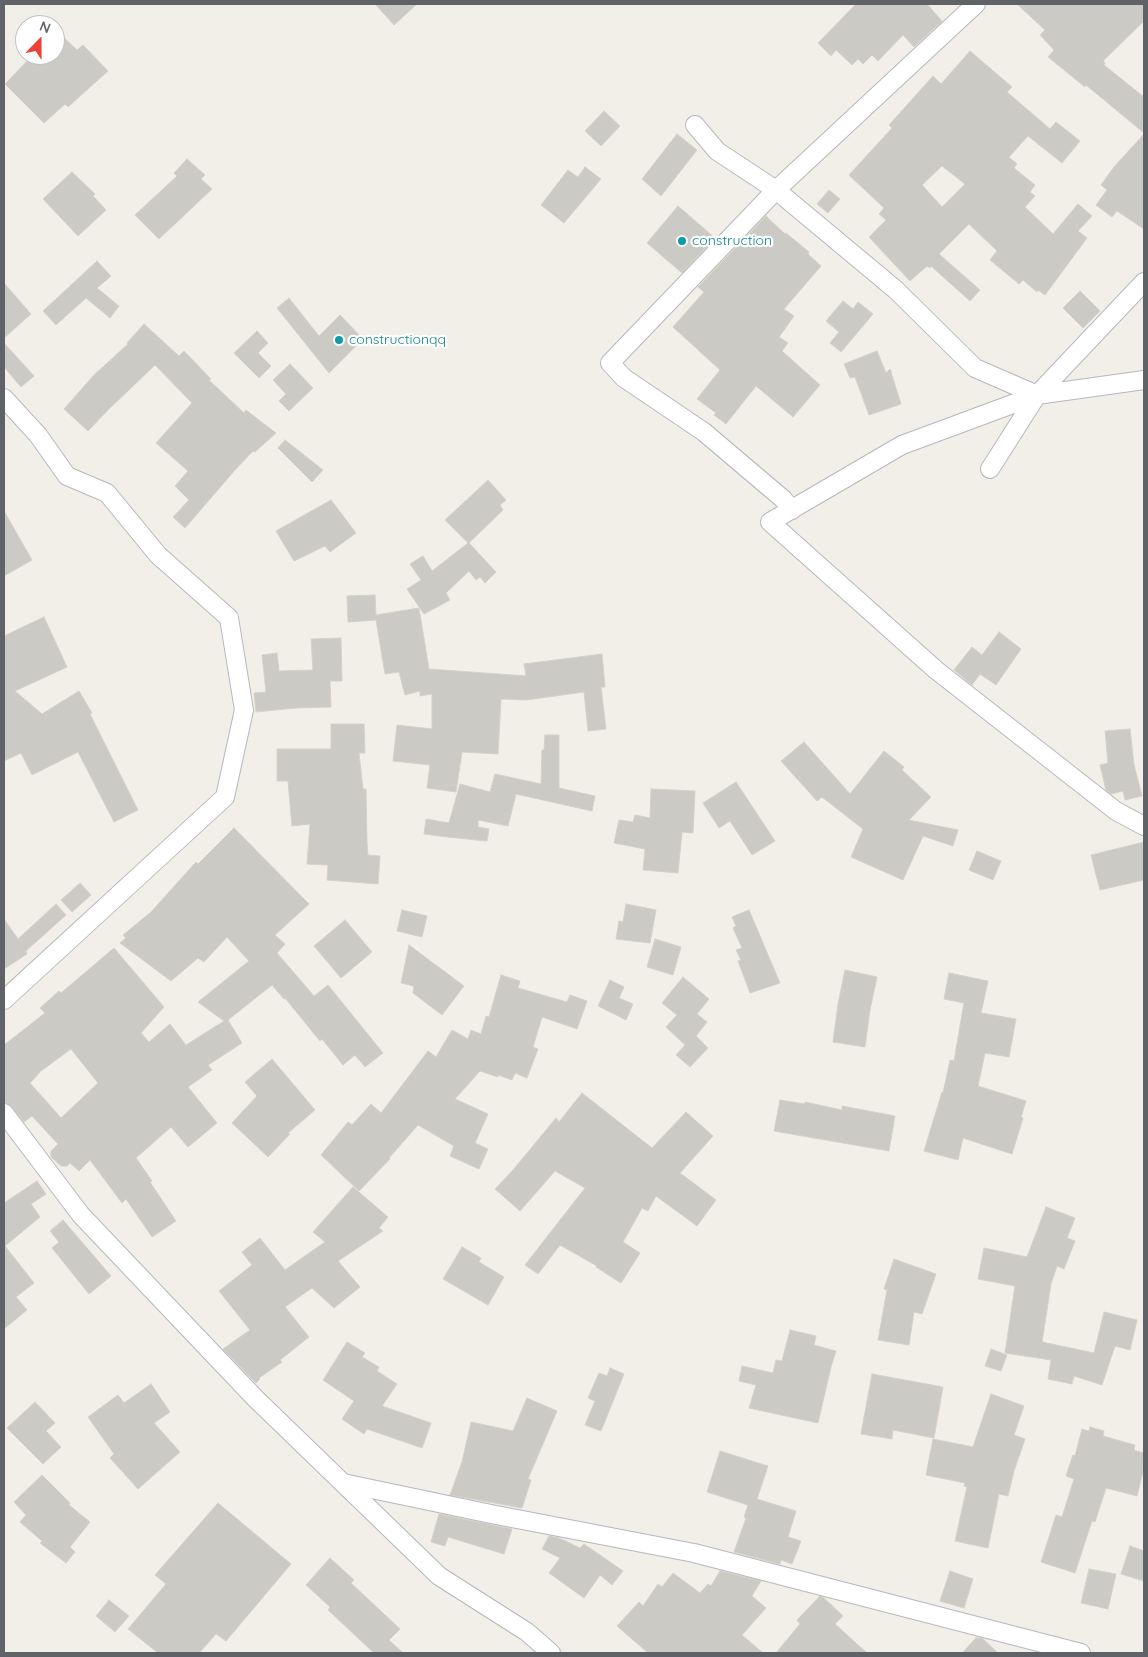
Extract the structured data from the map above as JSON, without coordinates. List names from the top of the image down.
{
  "places": ["construction", "constructionqq"],
  "north": "top"
}
